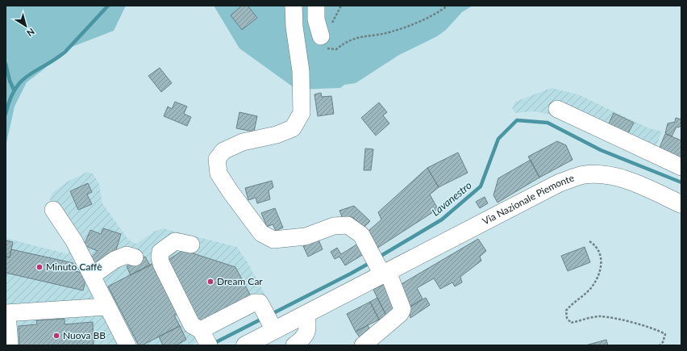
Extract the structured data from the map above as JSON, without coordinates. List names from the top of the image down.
{
  "streets": {
    "main road": ["Via Nazionale Piemonte"]
  },
  "water": ["Lavanestro"],
  "places": ["Minuto Caffè", "Dream Car", "Nuova BB"],
  "north": "bottom right"
}
